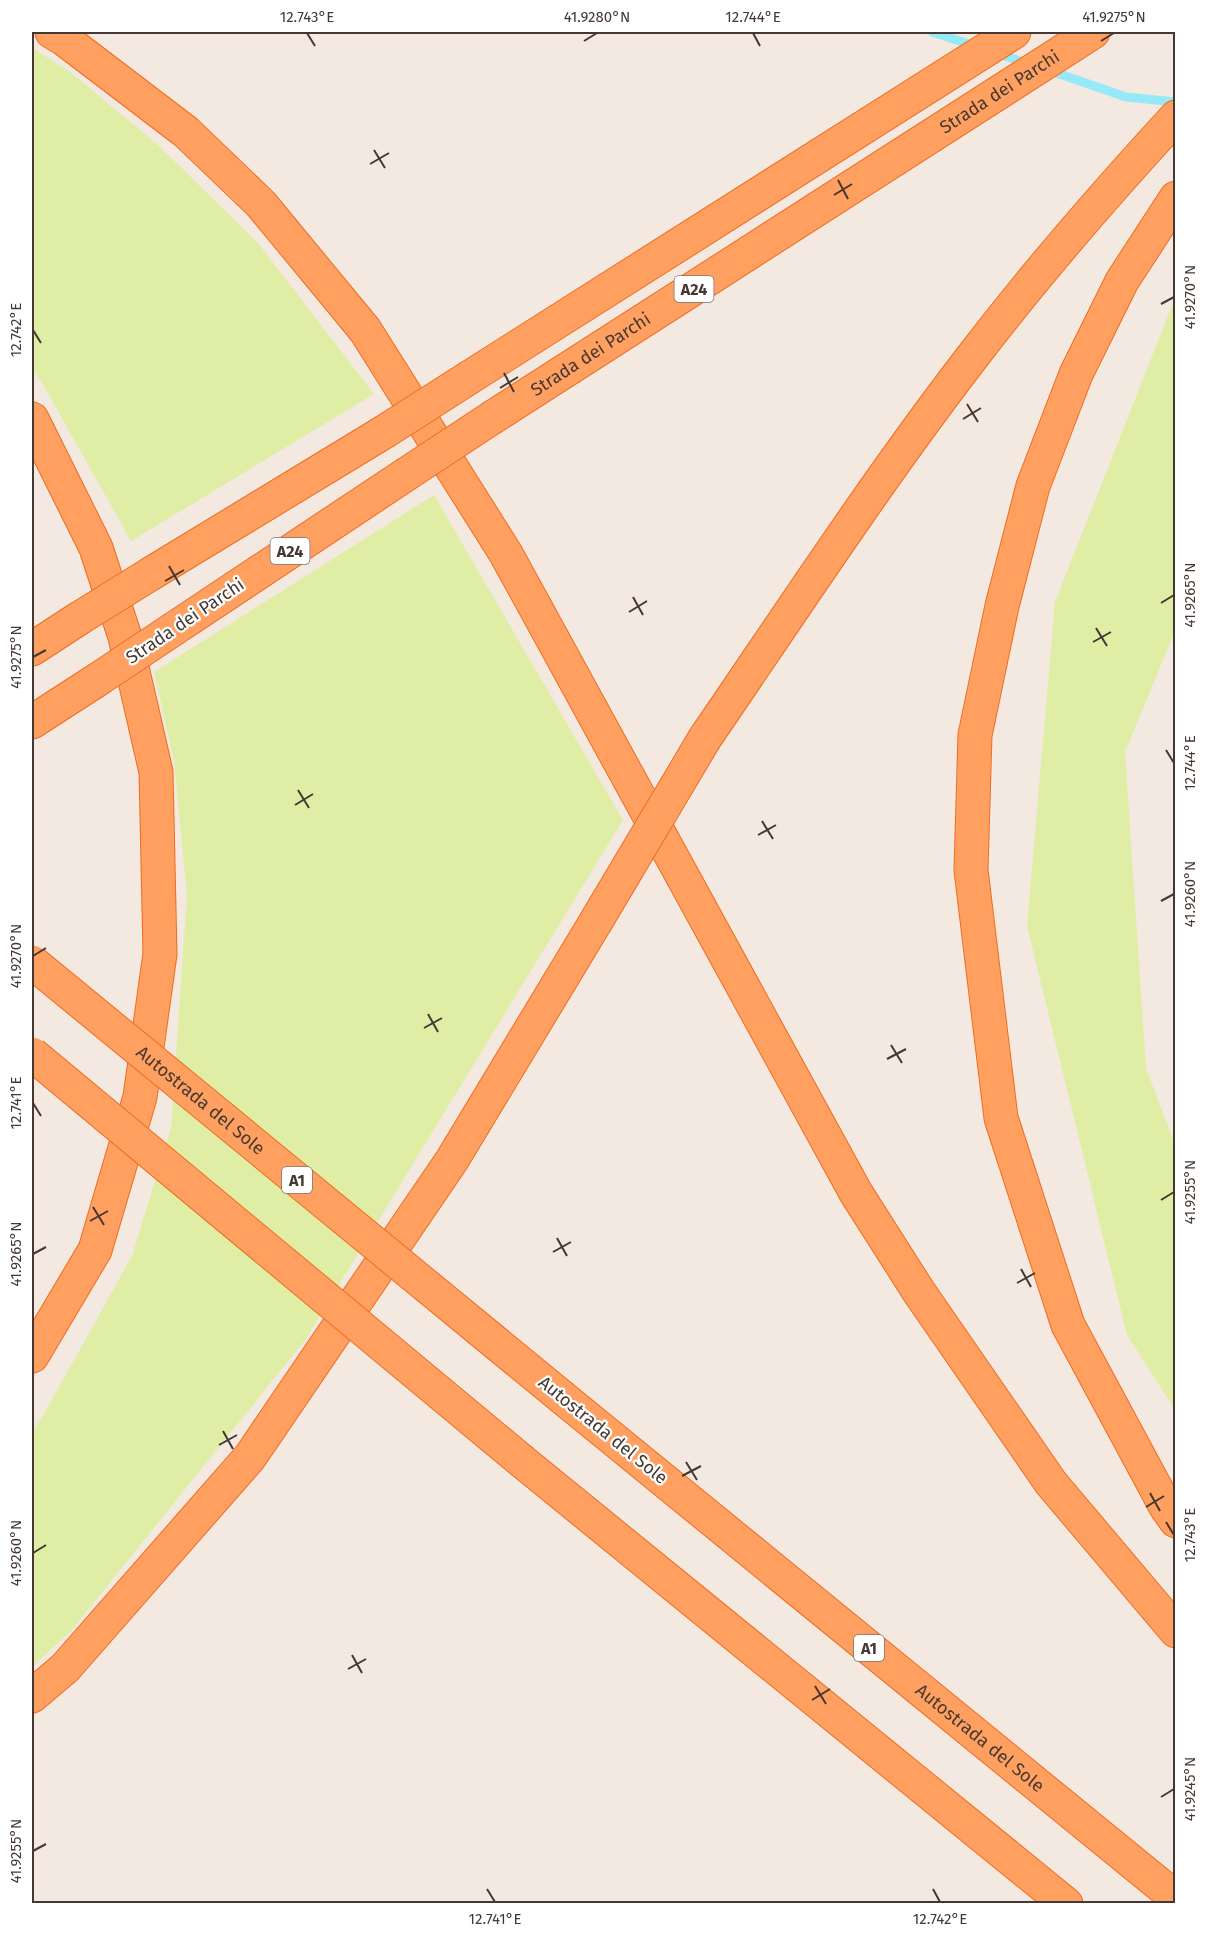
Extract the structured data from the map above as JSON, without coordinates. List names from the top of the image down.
{
  "streets": {
    "highway": [
      "Strada dei Parchi",
      "A24",
      "Autostrada del Sole",
      "A1"
    ]
  },
  "coordinates": [
    "12.743°E",
    "41.9280°N",
    "12.744°E",
    "41.9275°N",
    "41.9270°N",
    "12.742°E",
    "41.9265°N",
    "41.9260°N",
    "12.741°E",
    "41.9255°N",
    "41.9245°N"
  ]
}
